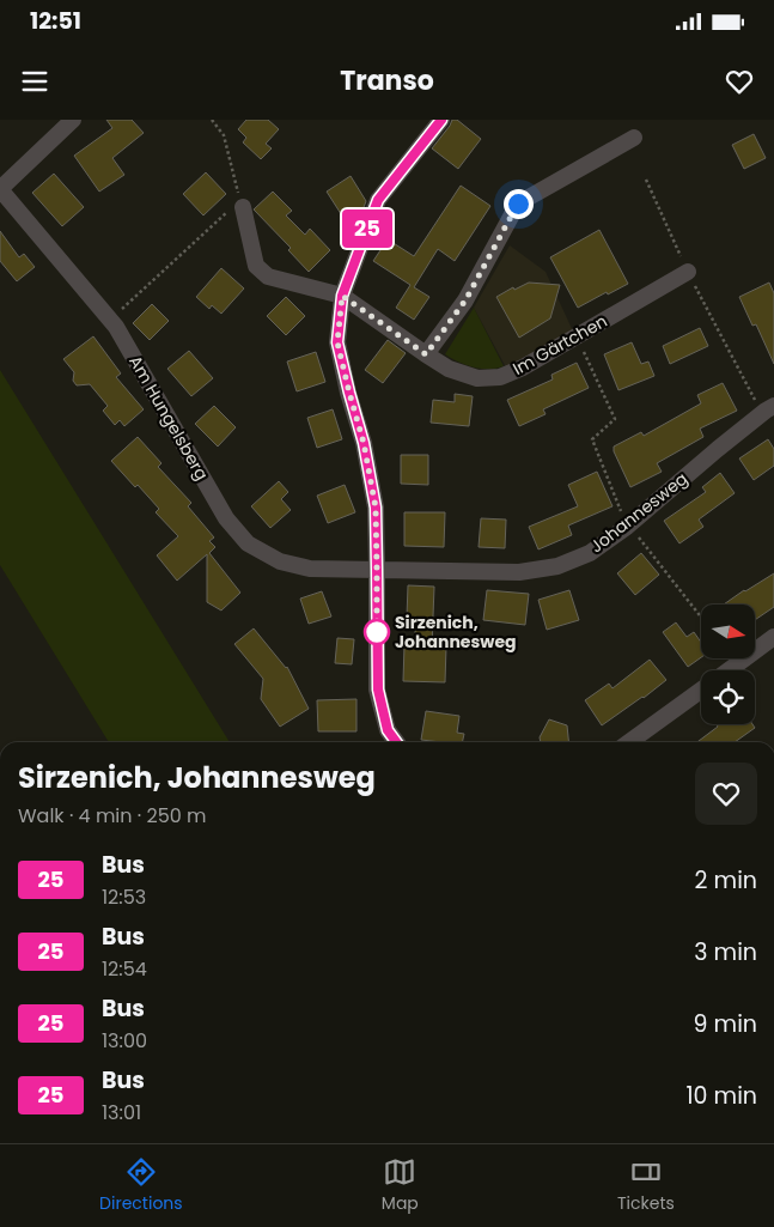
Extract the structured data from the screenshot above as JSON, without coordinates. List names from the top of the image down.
{
  "streets": {
    "street": ["Im Gärtchen", "Am Hungelsberg", "Johannesweg"]
  },
  "crossings": [
    ["Am Hungelsberg", "Johannesweg"]
  ],
  "places": ["Sirzenich, Johannesweg"],
  "lines": ["bus line 25"],
  "north": "right",
  "page": {
    "status": "12:51",
    "header": "Transo",
    "on_map": "25",
    "heading": ["Sirzenich, Johannesweg", "Walk · 4 min · 250 m"],
    "list": [
      {
        "mark": "25",
        "name": "Bus",
        "note": "12:53",
        "value": "2 min"
      },
      {
        "mark": "25",
        "name": "Bus",
        "note": "12:54",
        "value": "3 min"
      },
      {
        "mark": "25",
        "name": "Bus",
        "note": "13:00",
        "value": "9 min"
      },
      {
        "mark": "25",
        "name": "Bus",
        "note": "13:01",
        "value": "10 min"
      }
    ],
    "tabs": ["Directions", "Map", "Tickets"]
  }
}
